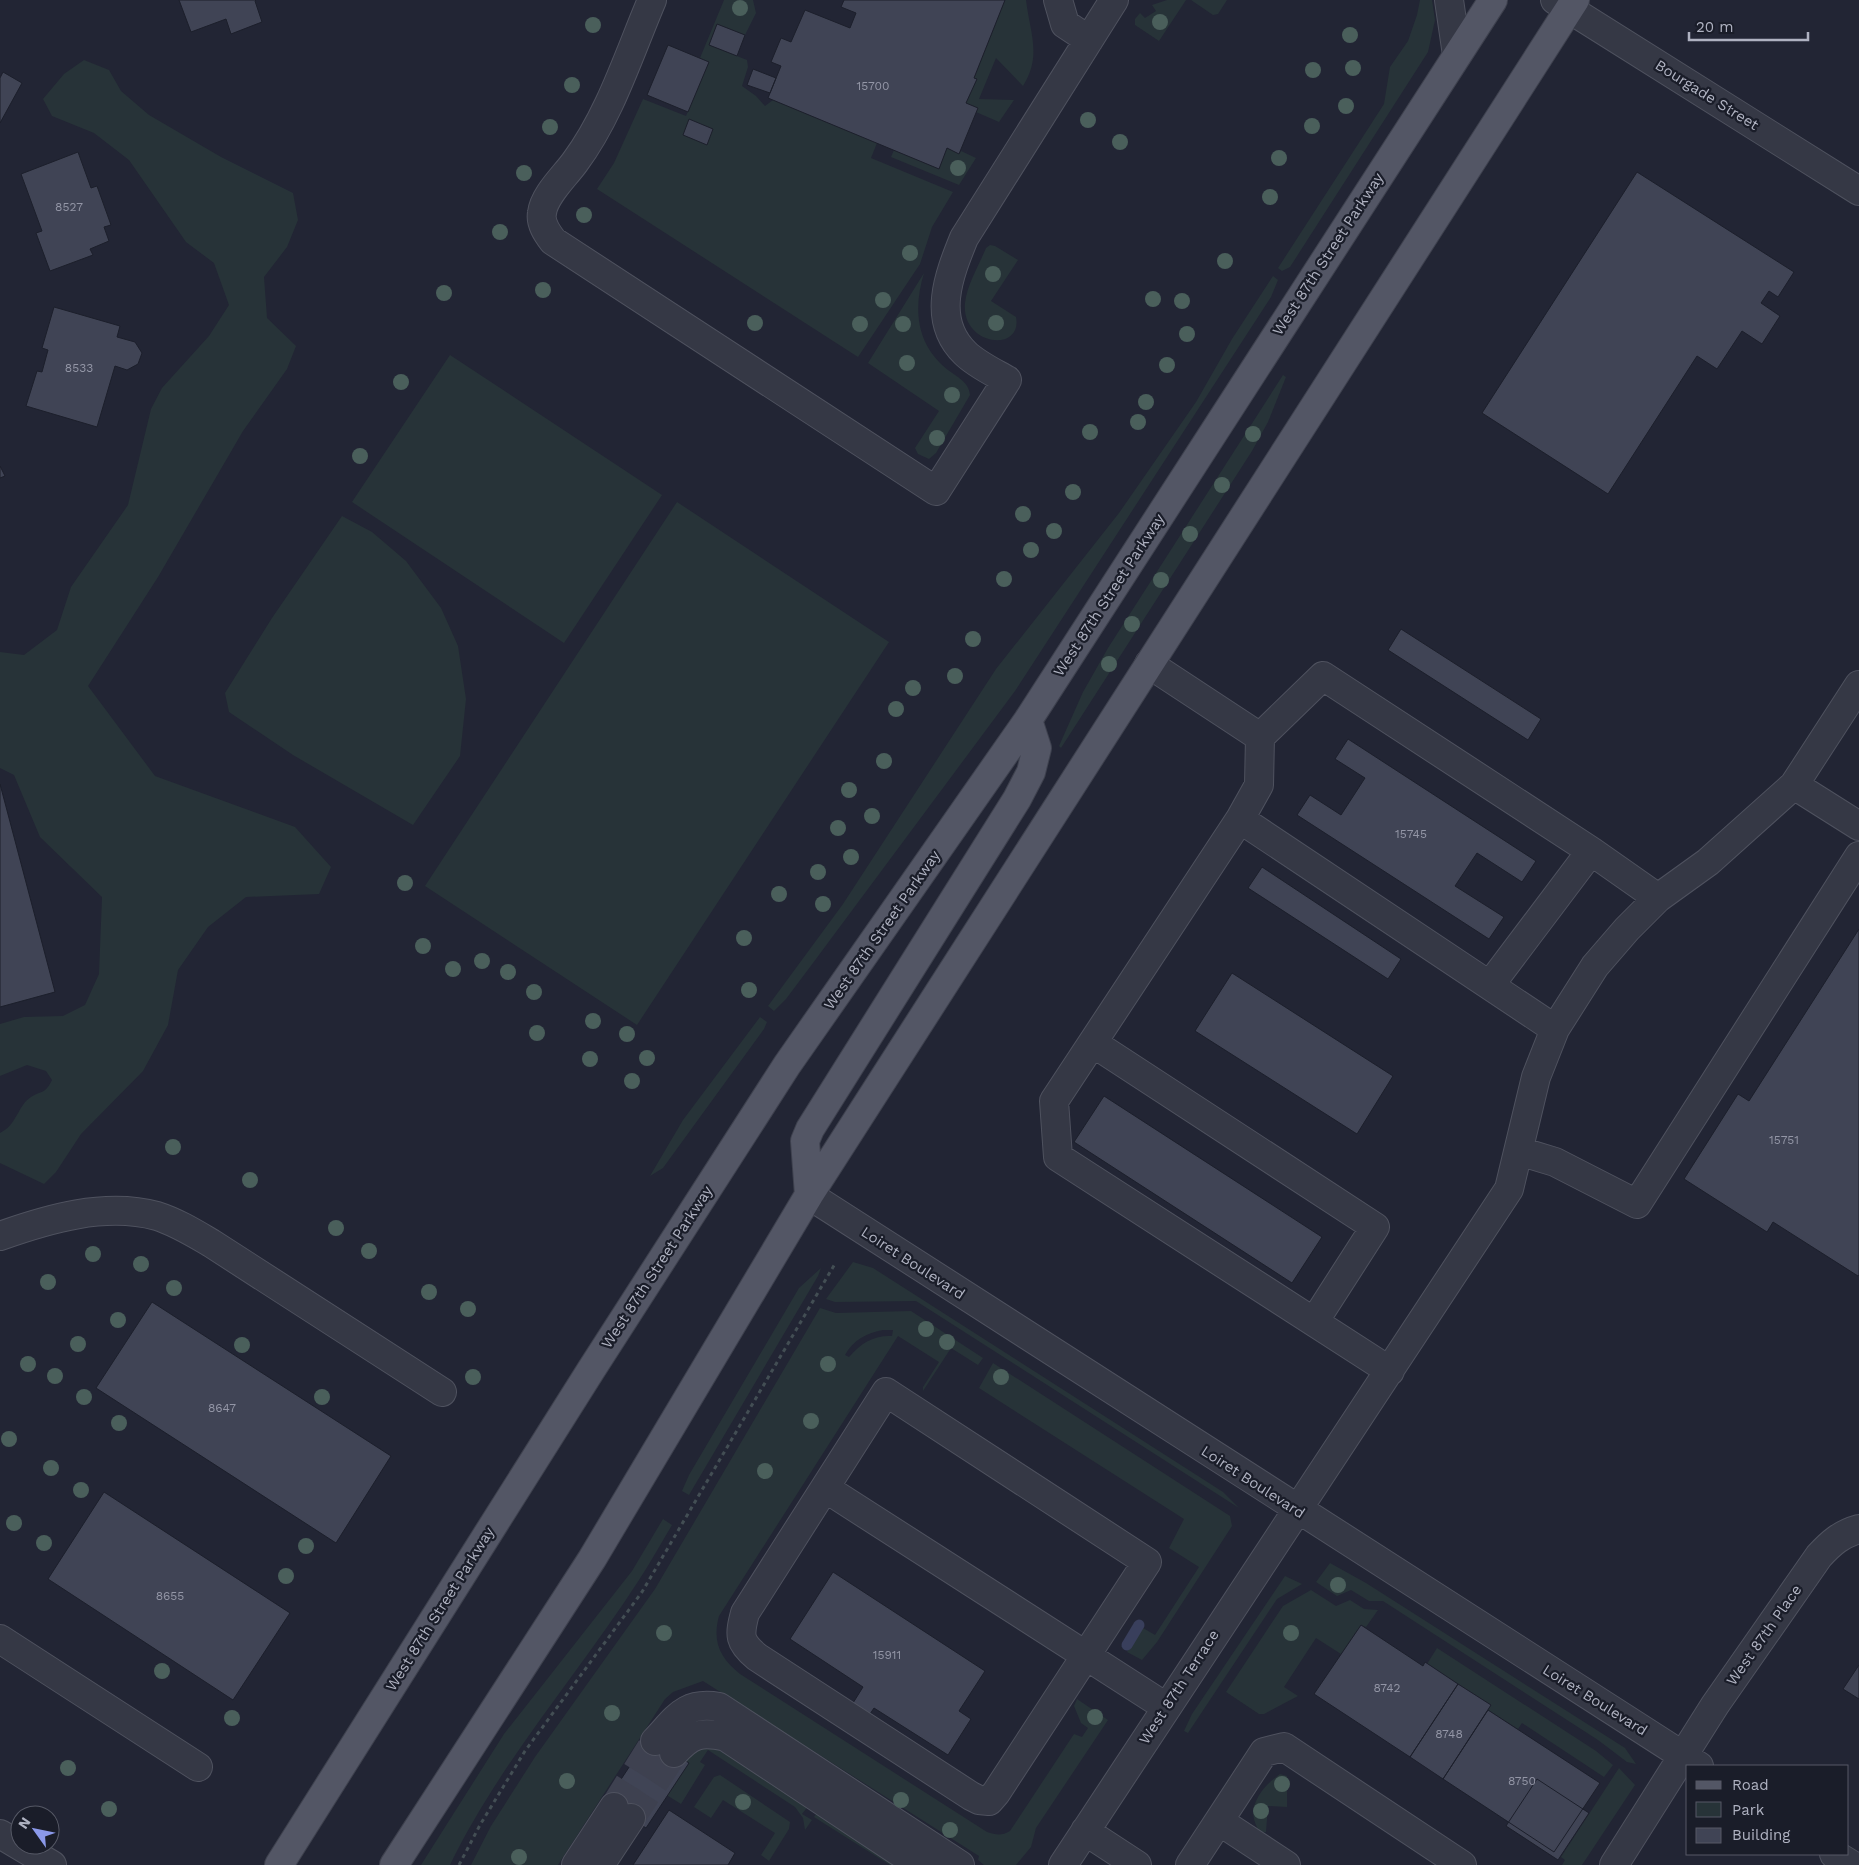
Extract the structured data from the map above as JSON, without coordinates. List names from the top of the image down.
{
  "streets": {
    "main road": ["West 87th Street Parkway"],
    "street": [
      "Bourgade Street",
      "Loiret Boulevard",
      "West 87th Place",
      "West 87th Terrace"
    ]
  },
  "crossings": [
    ["Loiret Boulevard", "West 87th Place"],
    ["Loiret Boulevard", "West 87th Terrace"]
  ],
  "house_numbers": [
    "15700",
    "8527",
    "8533",
    "15745",
    "15751",
    "8647",
    "8655",
    "15911",
    "8742",
    "8748",
    "8750"
  ],
  "legend": ["Road", "Park", "Building"],
  "scale_bar": "20 m",
  "north": "top left"
}
